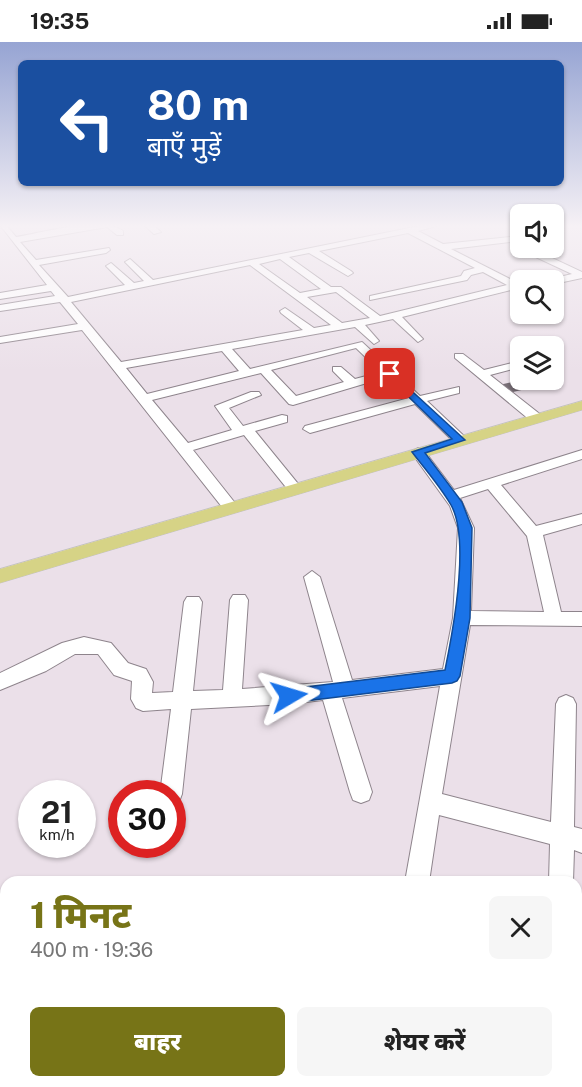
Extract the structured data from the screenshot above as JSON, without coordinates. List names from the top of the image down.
{
  "page": {
    "status": "19:35",
    "turn": ["80 m", "बाएँ मुड़ें"],
    "speed": "21 km/h",
    "limit": "30",
    "heading": ["1 मिनट", "400 m · 19:36"],
    "buttons": ["बाहर", "शेयर करें"]
  }
}
